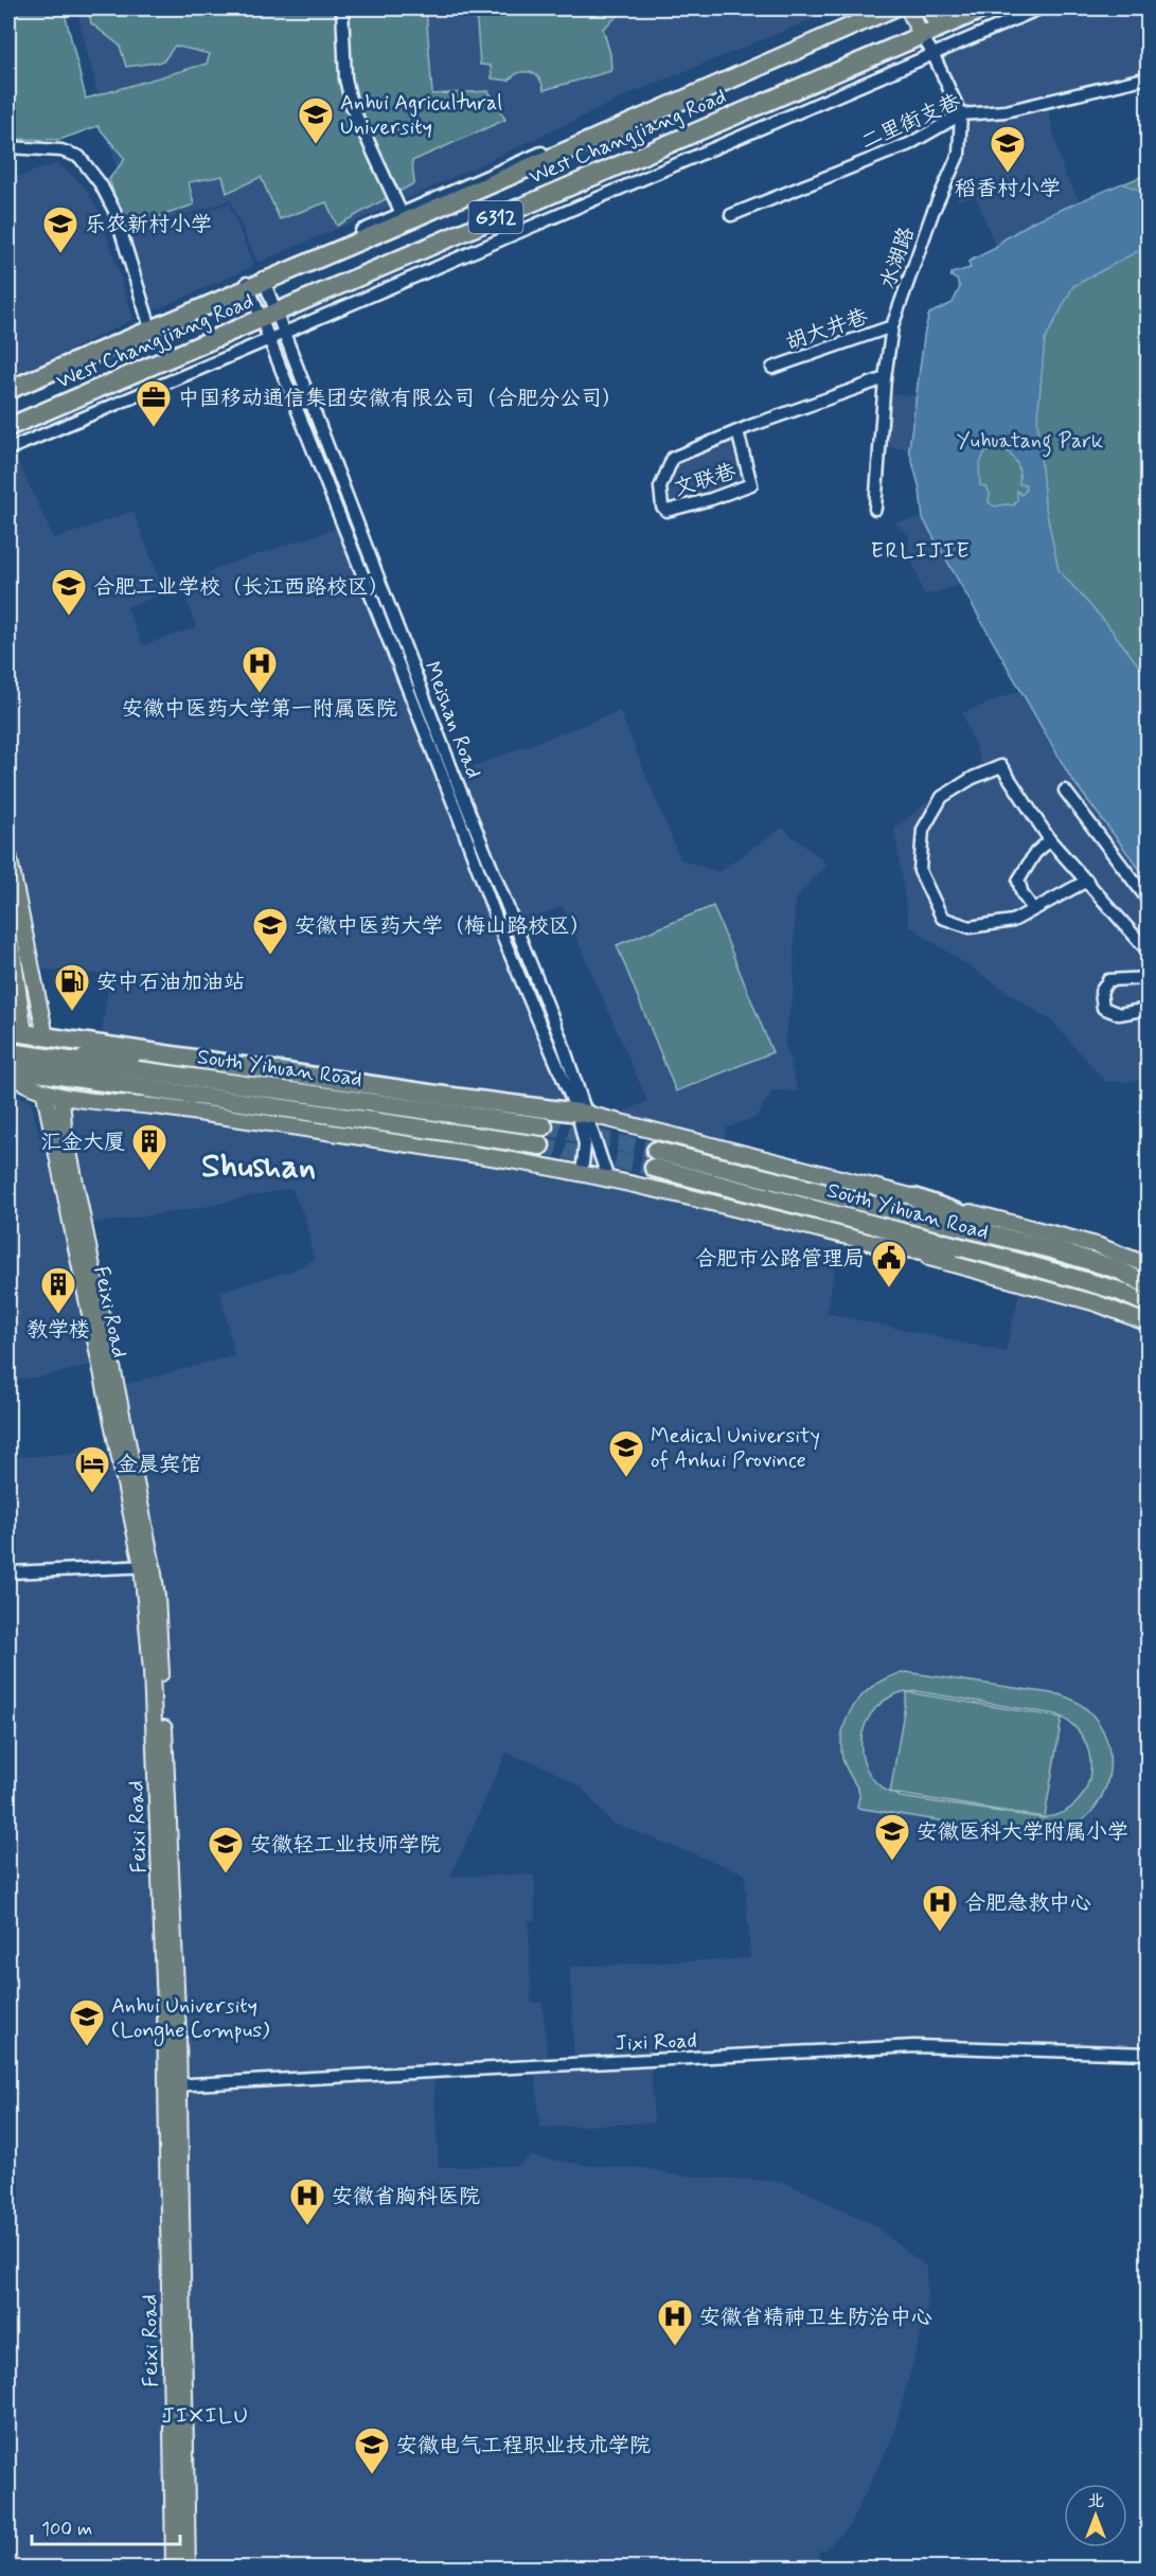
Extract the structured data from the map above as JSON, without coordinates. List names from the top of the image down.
{
  "streets": {
    "highway": ["West Changjiang Road", "G312", "South Yihuan Road"],
    "main road": ["Feixi Road"],
    "street": [
      "二里街支巷",
      "水湖路",
      "胡大井巷",
      "文联巷",
      "Meishan Road",
      "Jixi Road"
    ]
  },
  "crossings": [
    ["二里街支巷", "水湖路"],
    ["West Changjiang Road", "Meishan Road"],
    ["水湖路", "胡大井巷"],
    ["水湖路", "文联巷"],
    ["Feixi Road", "Jixi Road"]
  ],
  "districts": ["ERLIJIE", "Shushan", "JIXILU"],
  "parks": ["Yuhuatang Park"],
  "places": {
    "school or university": [
      "Anhui Agricultural University",
      "稻香村小学",
      "乐农新村小学",
      "合肥工业学校（长江西路校区）",
      "安徽中医药大学（梅山路校区）",
      "Medical University of Anhui Province",
      "安徽医科大学附属小学",
      "安徽轻工业技师学院",
      "Anhui University (Longhe Compus)",
      "安徽电气工程职业技术学院"
    ],
    "office": ["中国移动通信集团安徽有限公司（合肥分公司）"],
    "hospital": [
      "安徽中医药大学第一附属医院",
      "合肥急救中心",
      "安徽省胸科医院",
      "安徽省精神卫生防治中心"
    ],
    "fuel station": ["安中石油加油站"],
    "building": ["汇金大厦", "教学楼"],
    "public building": ["合肥市公路管理局"],
    "hotel": ["金晨宾馆"]
  },
  "scale_bar": "100 m",
  "north": "top"
}
